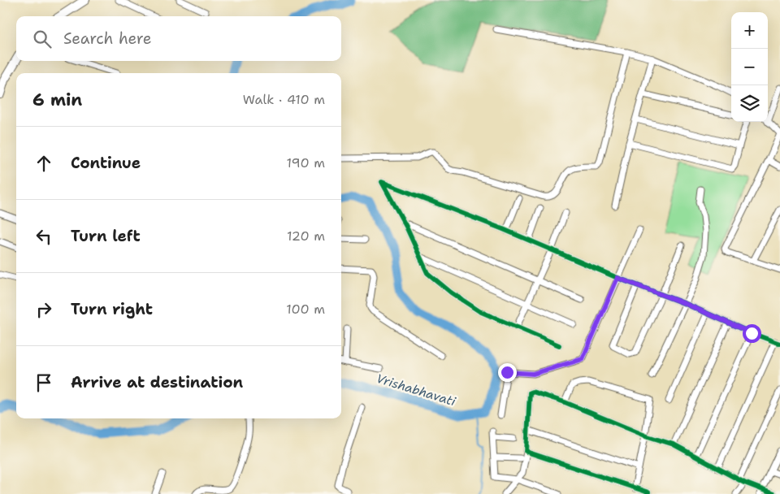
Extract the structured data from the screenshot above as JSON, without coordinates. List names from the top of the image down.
{
  "water": ["Vrishabhavati"],
  "page": {
    "map_buttons": ["+", "−"],
    "search": "Search here",
    "heading": ["6 min", "Walk · 410 m"],
    "list": [
      ["Continue", "190 m"],
      ["Turn left", "120 m"],
      ["Turn right", "100 m"],
      "Arrive at destination"
    ]
  }
}
